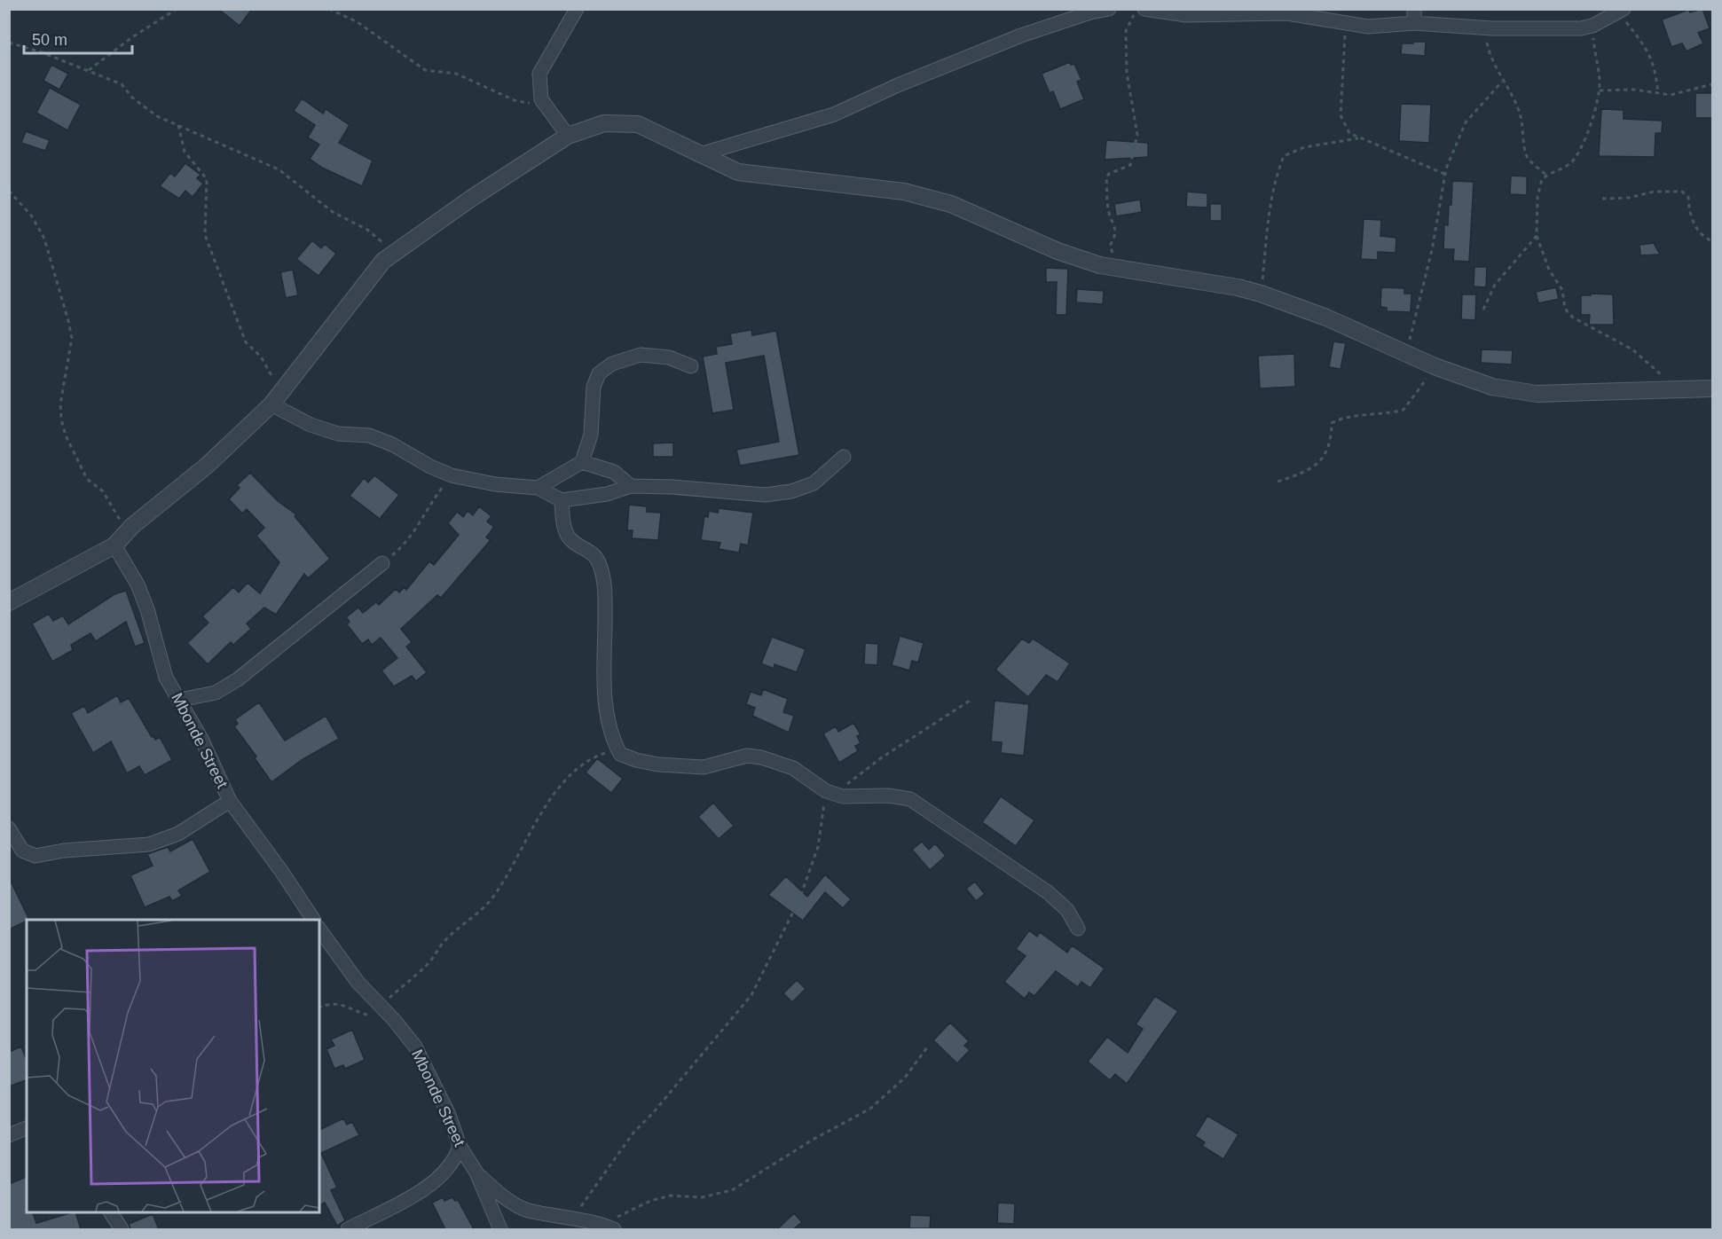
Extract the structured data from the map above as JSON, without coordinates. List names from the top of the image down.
{
  "streets": {
    "street": ["Mbonde Street"]
  },
  "scale_bar": "50 m"
}
